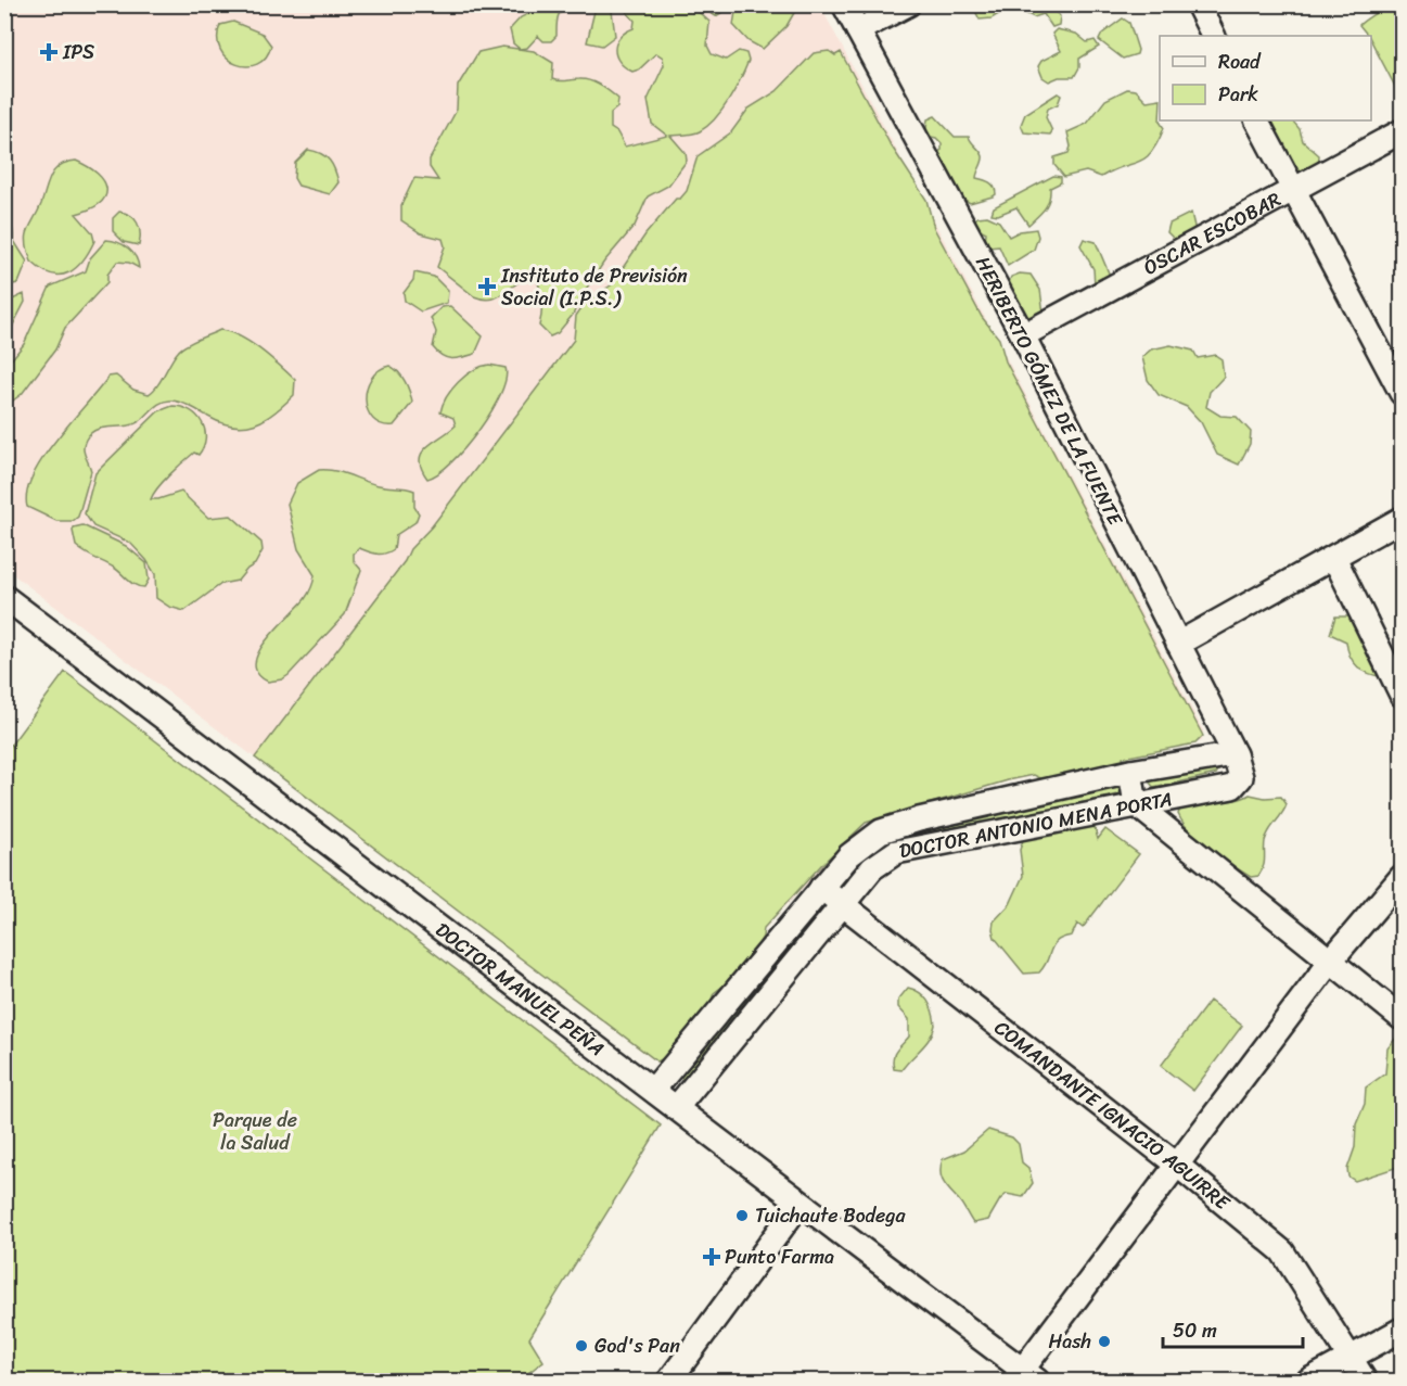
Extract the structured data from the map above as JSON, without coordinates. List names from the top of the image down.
{
  "streets": {
    "street": [
      "ÓSCAR ESCOBAR",
      "HERIBERTO GÓMEZ DE LA FUENTE",
      "DOCTOR ANTONIO MENA PORTA",
      "DOCTOR MANUEL PEÑA",
      "COMANDANTE IGNACIO AGUIRRE"
    ]
  },
  "crossings": [
    ["ÓSCAR ESCOBAR", "HERIBERTO GÓMEZ DE LA FUENTE"],
    ["HERIBERTO GÓMEZ DE LA FUENTE", "DOCTOR ANTONIO MENA PORTA"],
    ["DOCTOR ANTONIO MENA PORTA", "DOCTOR MANUEL PEÑA"],
    ["DOCTOR ANTONIO MENA PORTA", "COMANDANTE IGNACIO AGUIRRE"]
  ],
  "parks": ["Parque de la Salud"],
  "places": {
    "health": ["IPS", "Instituto de Previsión Social (I.P.S.)", "Punto Farma"],
    "other": ["Tuichaute Bodega", "Hash", "God's Pan"]
  },
  "legend": ["Road", "Park"],
  "scale_bar": "50 m"
}
